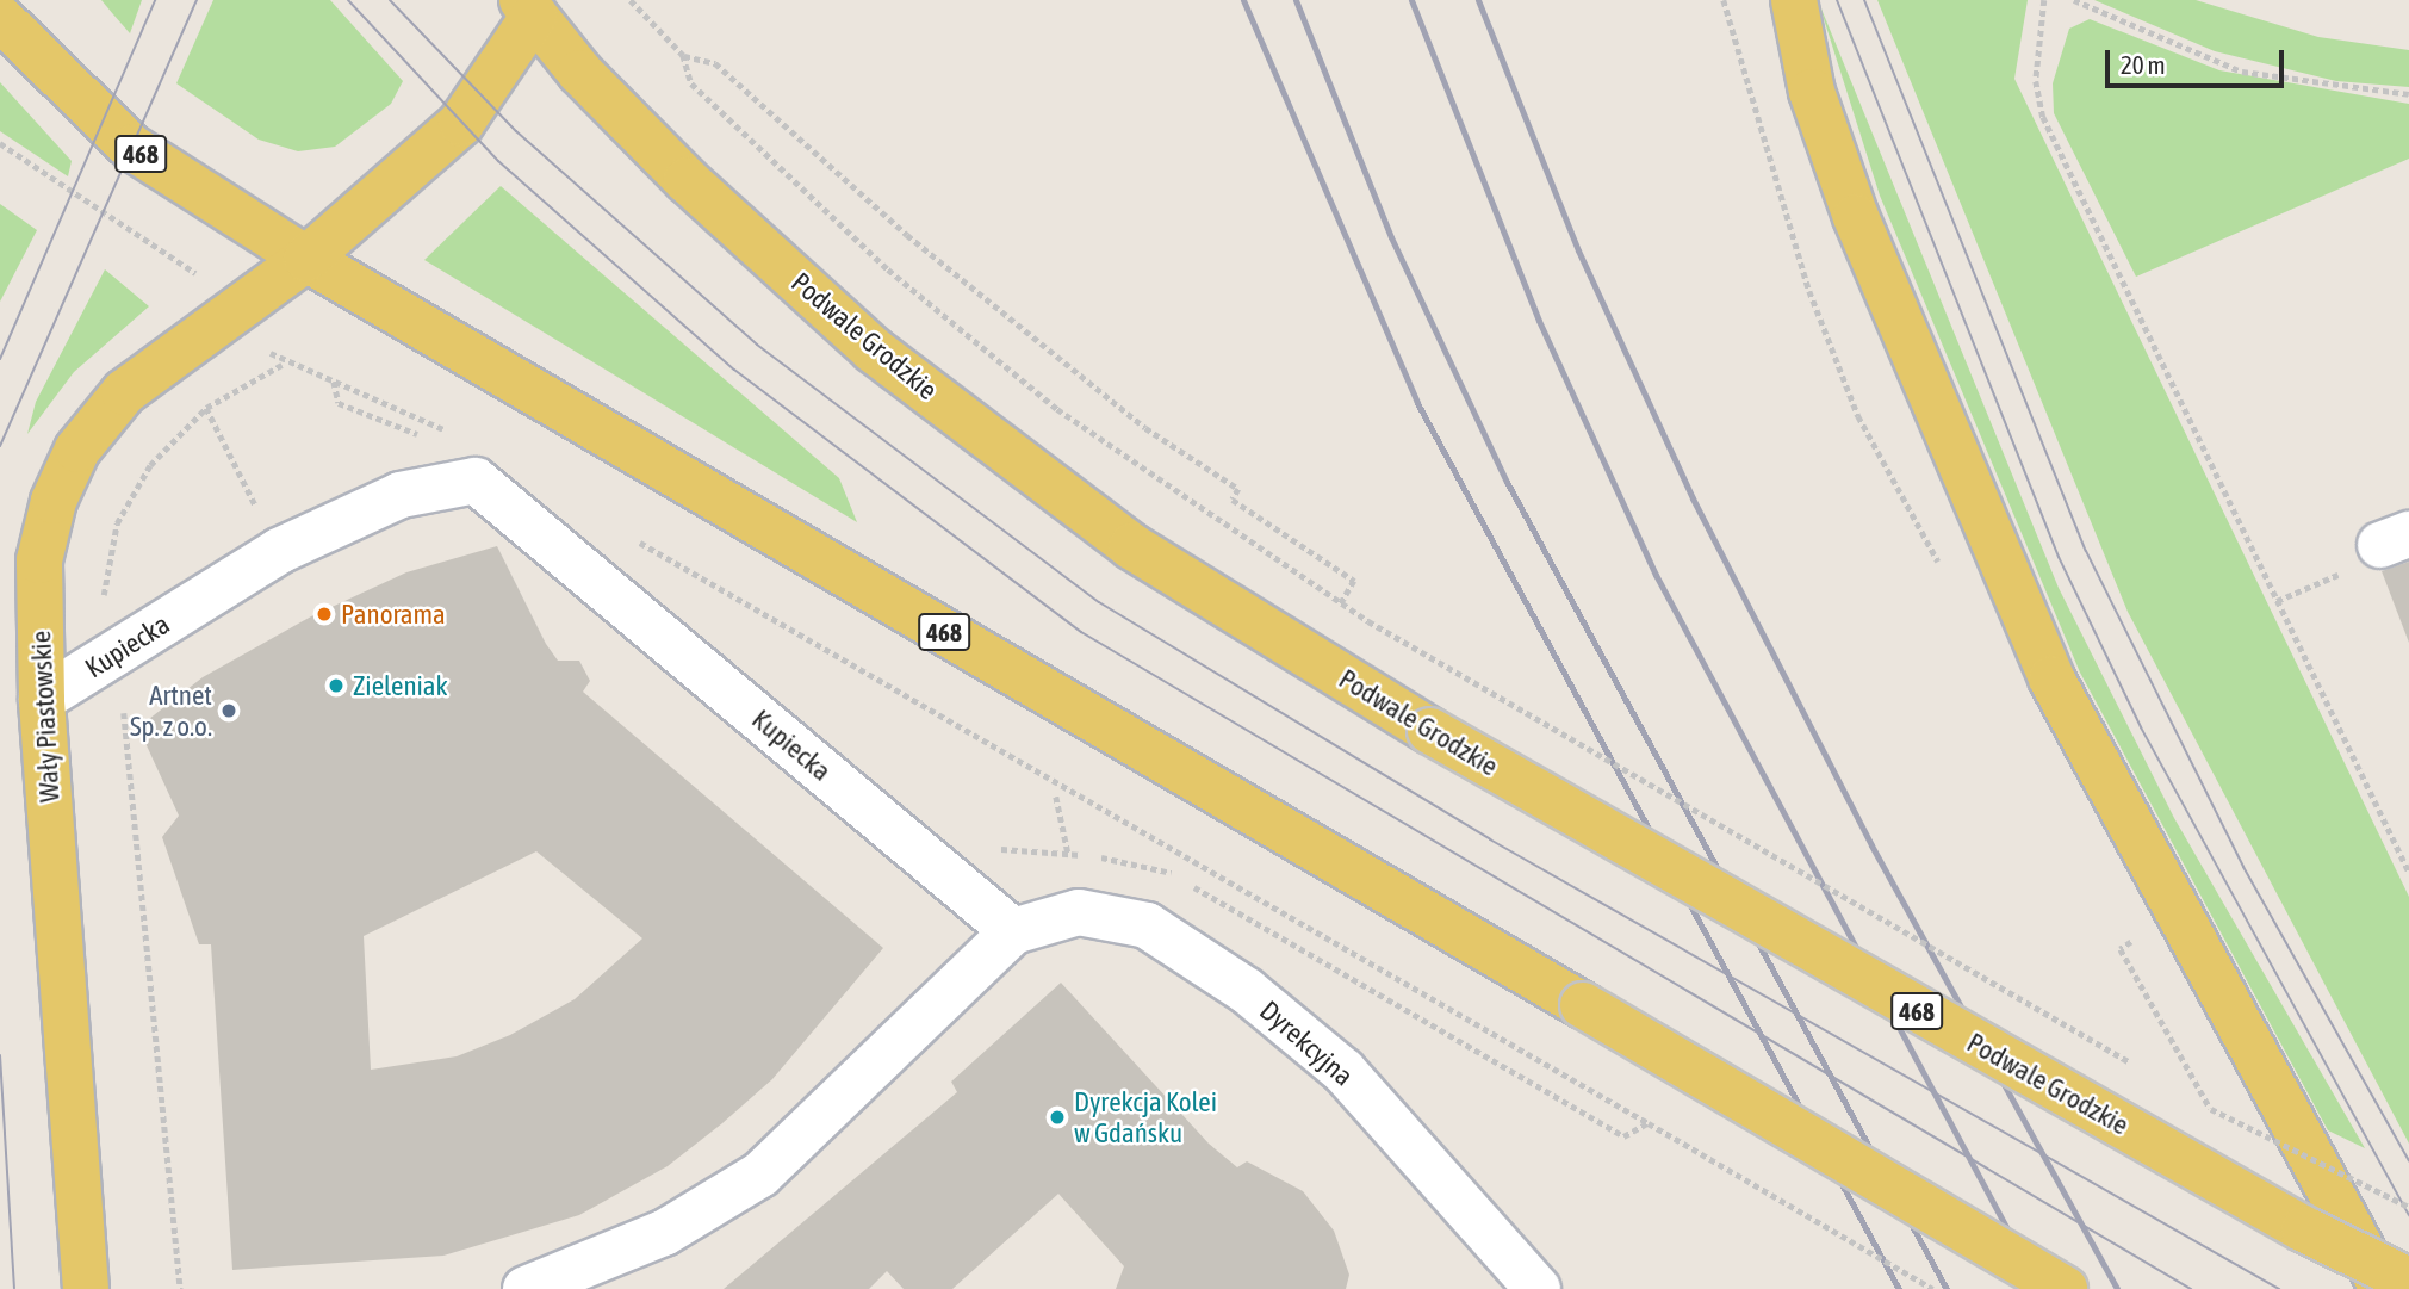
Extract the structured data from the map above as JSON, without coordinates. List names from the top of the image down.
{
  "streets": {
    "main road": ["468", "Podwale Grodzkie", "Wały Piastowskie"],
    "street": ["Kupiecka", "Dyrekcyjna"]
  },
  "crossings": [
    ["468", "Podwale Grodzkie"],
    ["468", "Wały Piastowskie"],
    ["Podwale Grodzkie", "Wały Piastowskie"],
    ["Kupiecka", "Wały Piastowskie"],
    ["Kupiecka", "Dyrekcyjna"]
  ],
  "places": [
    "Panorama",
    "Zieleniak",
    "Artnet Sp. z o.o.",
    "Dyrekcja Kolei w Gdańsku"
  ],
  "scale_bar": "20 m"
}
